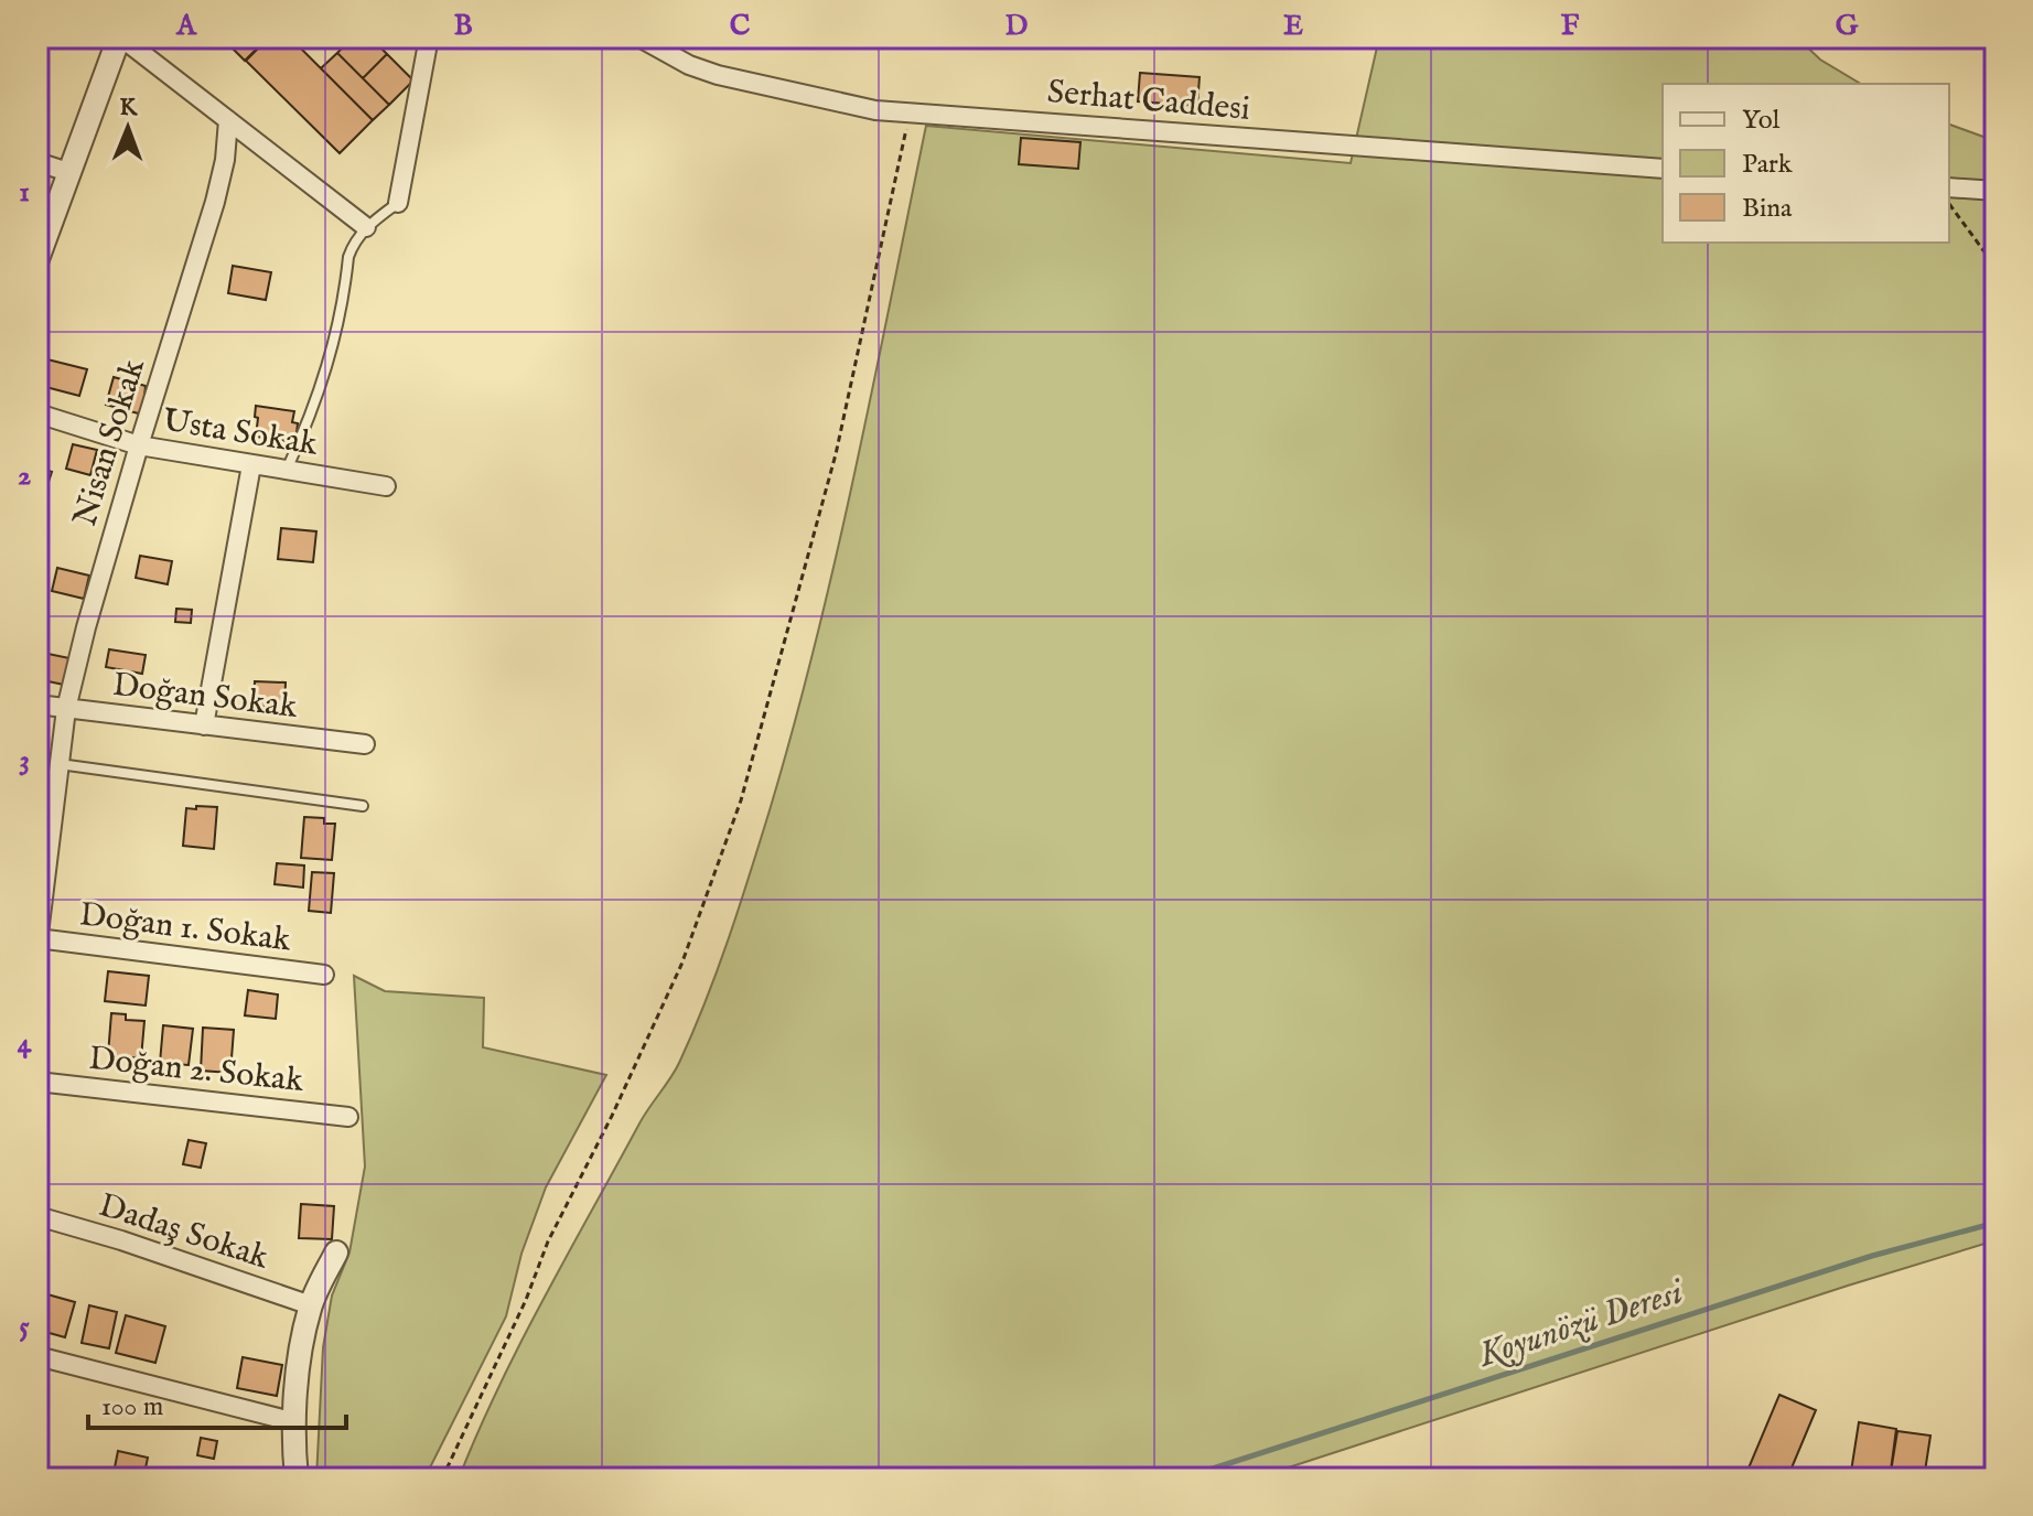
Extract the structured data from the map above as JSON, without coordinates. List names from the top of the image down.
{
  "streets": {
    "street": [
      "Serhat Caddesi",
      "Usta Sokak",
      "Nisan Sokak",
      "Doğan Sokak",
      "Doğan 1. Sokak",
      "Doğan 2. Sokak",
      "Dadaş Sokak"
    ]
  },
  "crossings": [
    ["Usta Sokak", "Nisan Sokak"],
    ["Nisan Sokak", "Doğan Sokak"],
    ["Nisan Sokak", "Doğan 1. Sokak"]
  ],
  "water": ["Koyunözü Deresi"],
  "legend": ["Yol", "Park", "Bina"],
  "scale_bar": "100 m",
  "north": "top",
  "grid": {
    "columns": [
      "A",
      "B",
      "C",
      "D",
      "E",
      "F",
      "G"
    ],
    "rows": [
      "1",
      "2",
      "3",
      "4",
      "5"
    ]
  }
}
